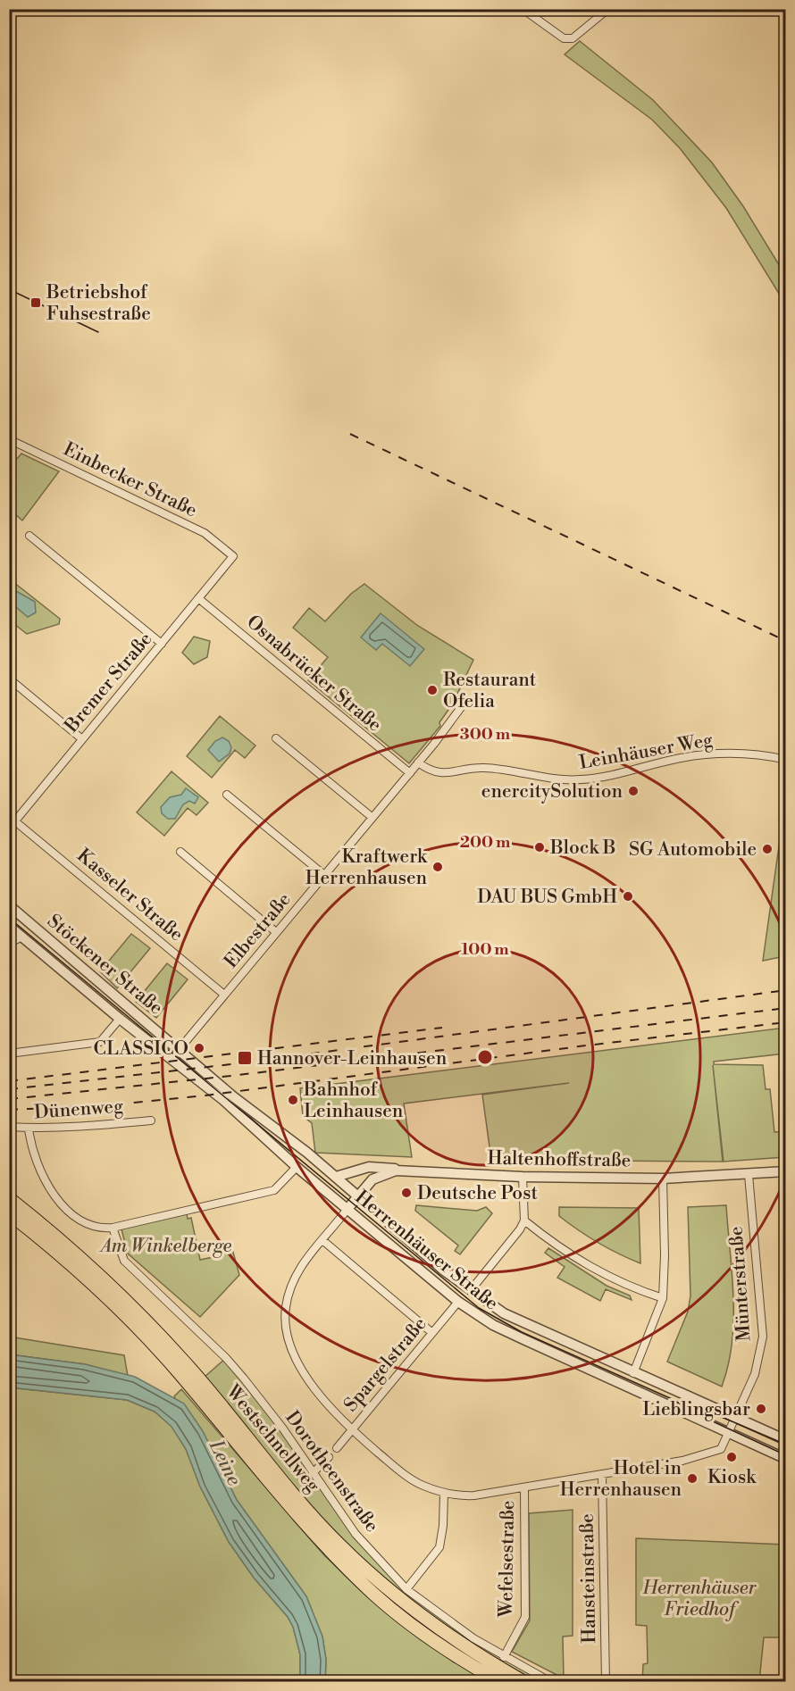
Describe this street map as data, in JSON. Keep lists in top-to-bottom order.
{
  "streets": {
    "highway": ["Westschnellweg"],
    "street": [
      "Einbecker Straße",
      "Osnabrücker Straße",
      "Bremer Straße",
      "Leinhäuser Weg",
      "Kasseler Straße",
      "Elbestraße",
      "Stöckener Straße",
      "Dünenweg",
      "Haltenhoffstraße",
      "Herrenhäuser Straße",
      "Münterstraße",
      "Spargelstraße",
      "Dorotheenstraße",
      "Wefelsestraße",
      "Hansteinstraße"
    ]
  },
  "crossings": [
    ["Einbecker Straße", "Bremer Straße"],
    ["Osnabrücker Straße", "Bremer Straße"],
    ["Osnabrücker Straße", "Elbestraße"],
    ["Bremer Straße", "Kasseler Straße"],
    ["Leinhäuser Weg", "Elbestraße"],
    ["Kasseler Straße", "Elbestraße"],
    ["Elbestraße", "Stöckener Straße"],
    ["Elbestraße", "Herrenhäuser Straße"],
    ["Stöckener Straße", "Herrenhäuser Straße"],
    ["Haltenhoffstraße", "Herrenhäuser Straße"],
    ["Haltenhoffstraße", "Münterstraße"],
    ["Herrenhäuser Straße", "Münterstraße"],
    ["Herrenhäuser Straße", "Spargelstraße"],
    ["Dorotheenstraße", "Wefelsestraße"]
  ],
  "water": ["Leine"],
  "parks": ["Am Winkelberge", "Herrenhäuser Friedhof"],
  "places": {
    "transit": ["Betriebshof Fuhsestraße", "Hannover-Leinhausen"],
    "other": [
      "Restaurant Ofelia",
      "enercitySolution",
      "Block B",
      "SG Automobile",
      "Kraftwerk Herrenhausen",
      "DAU BUS GmbH",
      "CLASSICO",
      "Bahnhof Leinhausen",
      "Deutsche Post",
      "Lieblingsbar",
      "Kiosk",
      "Hotel in Herrenhausen"
    ]
  },
  "rings": ["300 m", "200 m", "100 m"]
}
